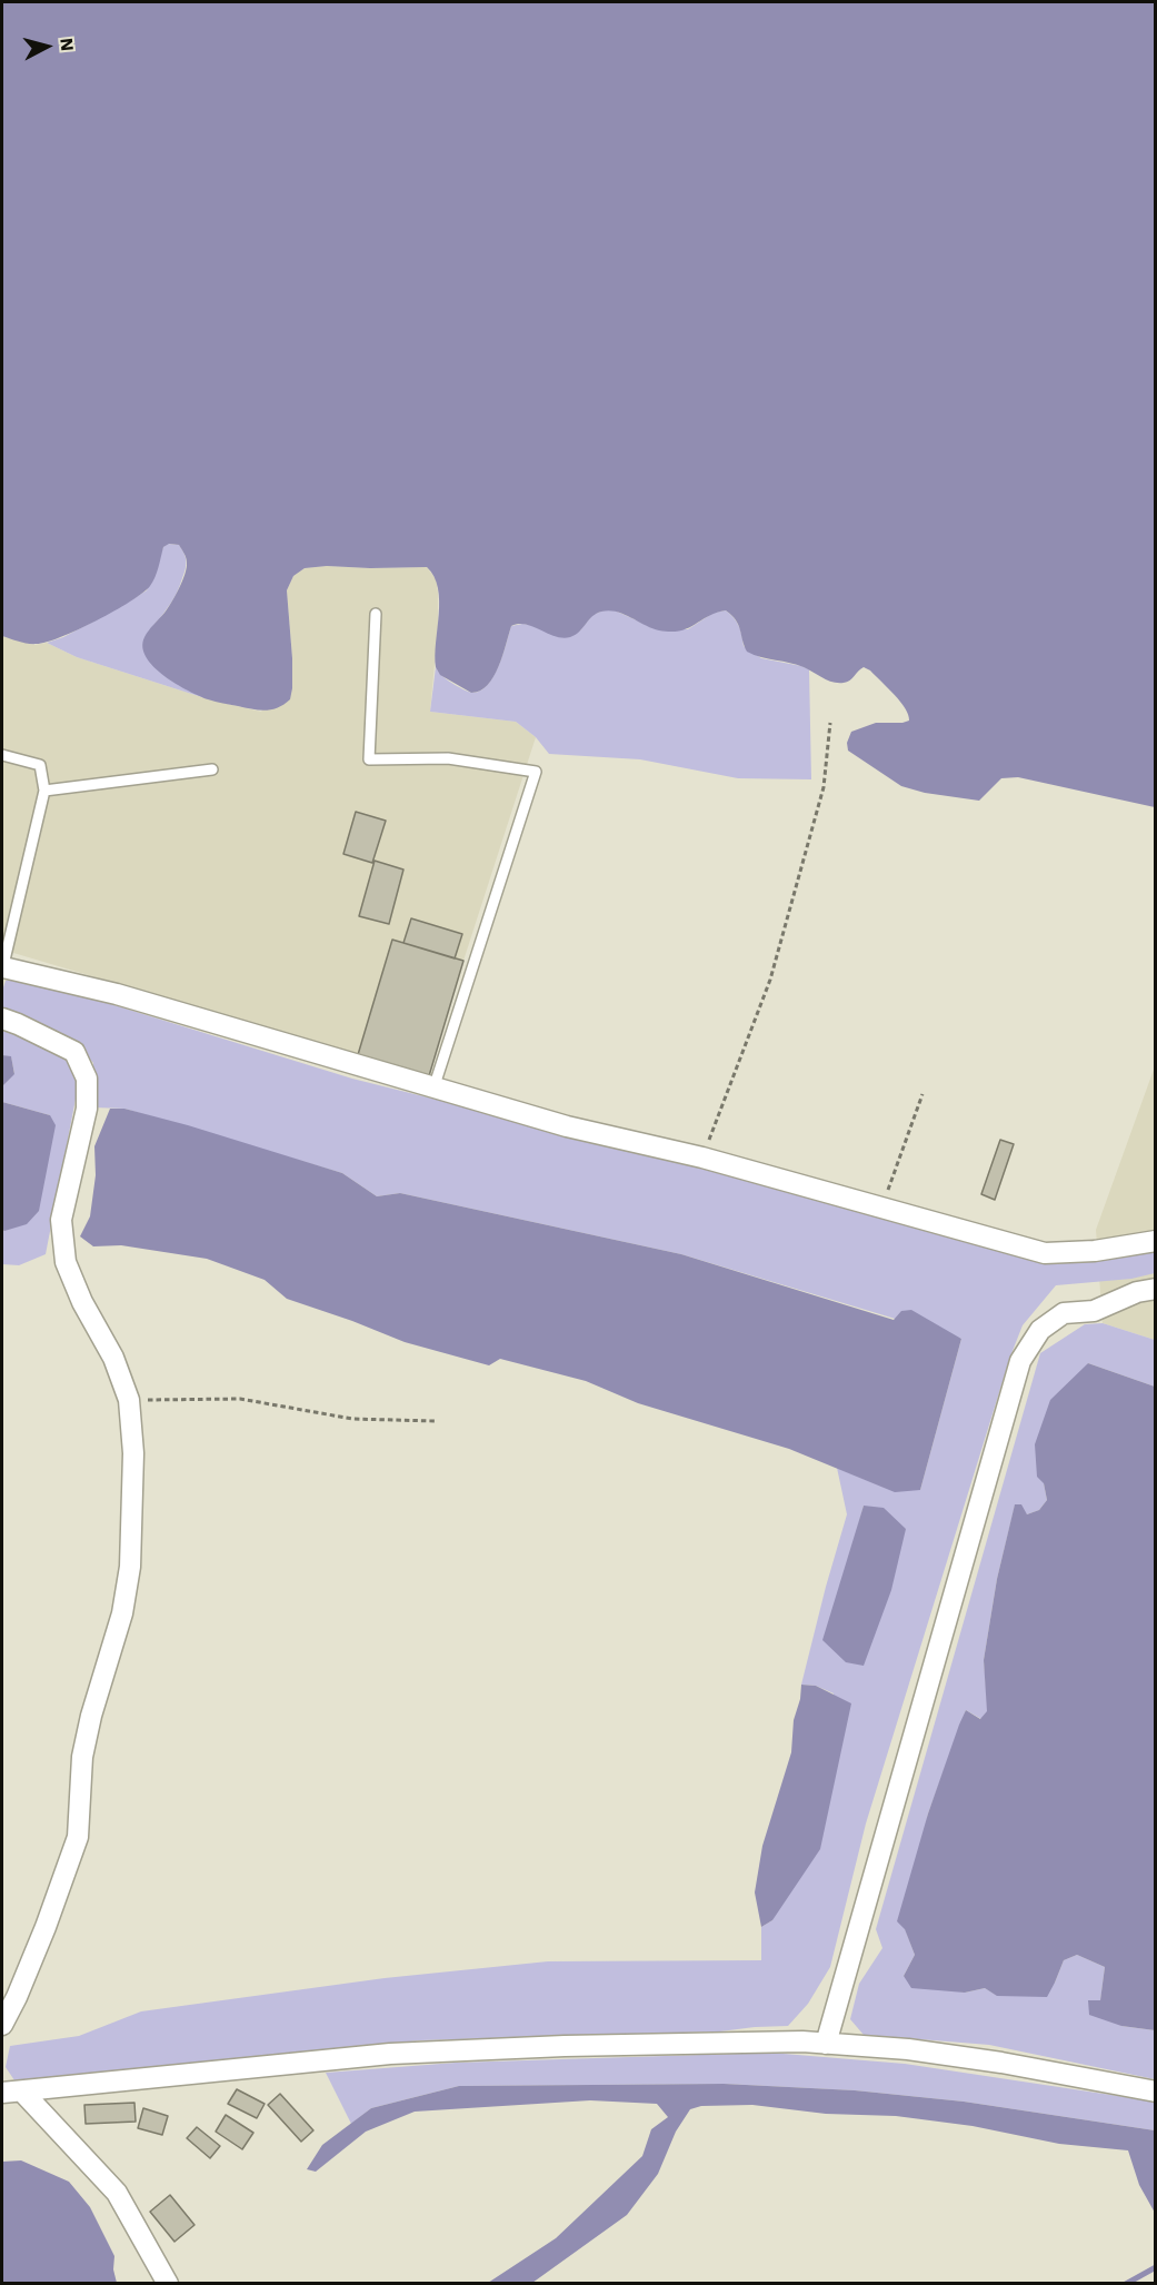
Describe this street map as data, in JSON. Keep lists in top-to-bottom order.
{
  "north": "right"
}
